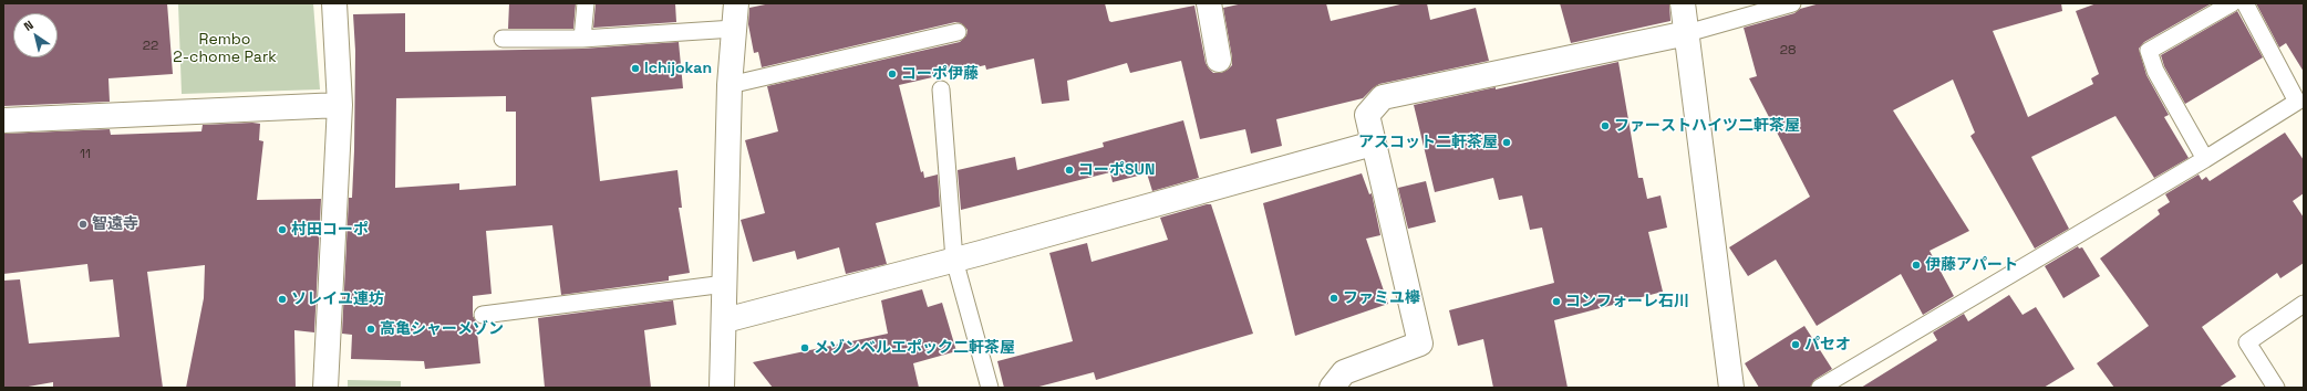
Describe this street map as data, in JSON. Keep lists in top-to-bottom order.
{
  "parks": ["Rembo 2-chome Park"],
  "places": [
    "Ichijokan",
    "コーポ伊藤",
    "ファーストハイツ二軒茶屋",
    "アスコット二軒茶屋",
    "コーポSUN",
    "智遠寺",
    "村田コーポ",
    "伊藤アパート",
    "ファミユ欅",
    "ソレイユ連坊",
    "コンフォーレ石川",
    "高亀シャーメゾン",
    "パセオ",
    "メゾンベルエポック二軒茶屋"
  ],
  "house_numbers": ["22", "28", "11"],
  "north": "top left"
}
